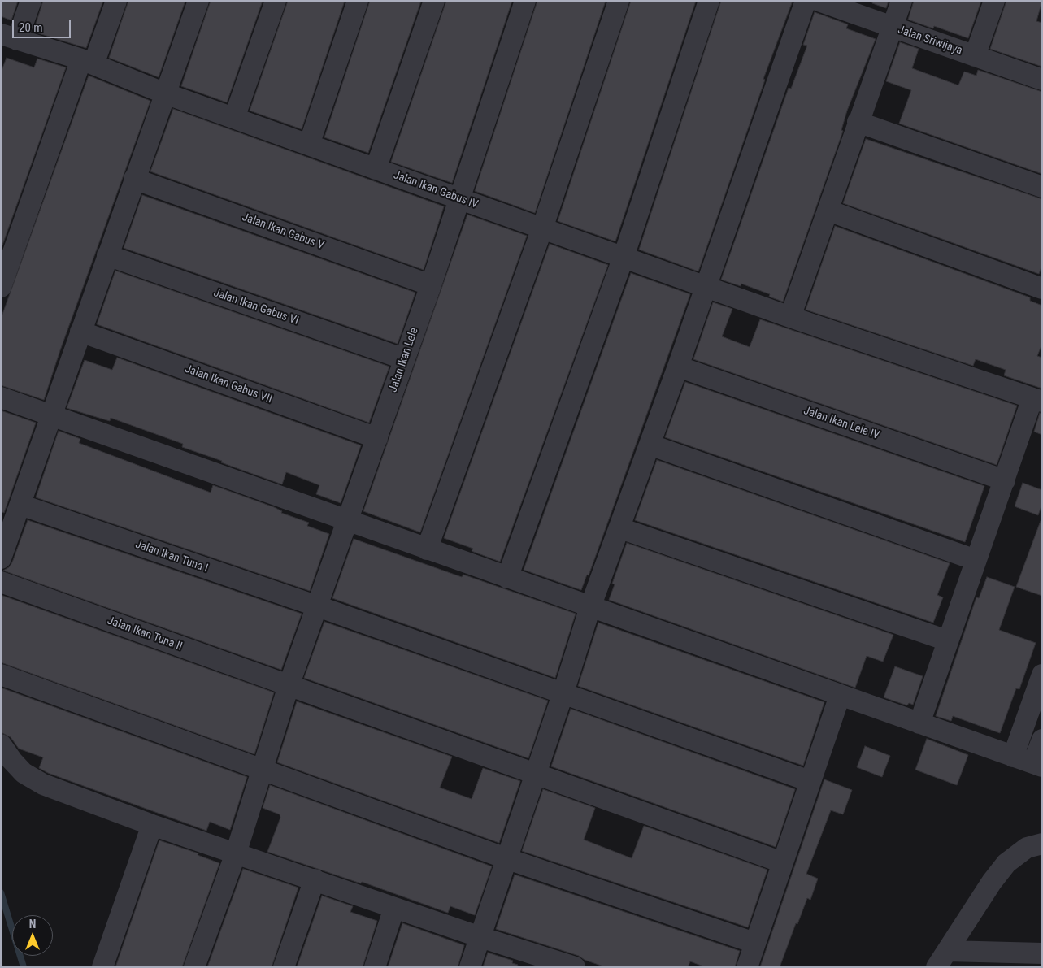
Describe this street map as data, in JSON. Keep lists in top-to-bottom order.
{
  "streets": {
    "street": [
      "Jalan Sriwijaya",
      "Jalan Ikan Gabus IV",
      "Jalan Ikan Gabus V",
      "Jalan Ikan Gabus VI",
      "Jalan Ikan Lele",
      "Jalan Ikan Gabus VII",
      "Jalan Ikan Lele IV",
      "Jalan Ikan Tuna I",
      "Jalan Ikan Tuna II"
    ]
  },
  "crossings": [
    ["Jalan Ikan Gabus IV", "Jalan Ikan Lele"],
    ["Jalan Ikan Gabus V", "Jalan Ikan Lele"],
    ["Jalan Ikan Gabus VI", "Jalan Ikan Lele"],
    ["Jalan Ikan Lele", "Jalan Ikan Gabus VII"],
    ["Jalan Ikan Lele", "Jalan Ikan Tuna I"],
    ["Jalan Ikan Lele", "Jalan Ikan Tuna II"]
  ],
  "scale_bar": "20 m",
  "north": "top"
}
